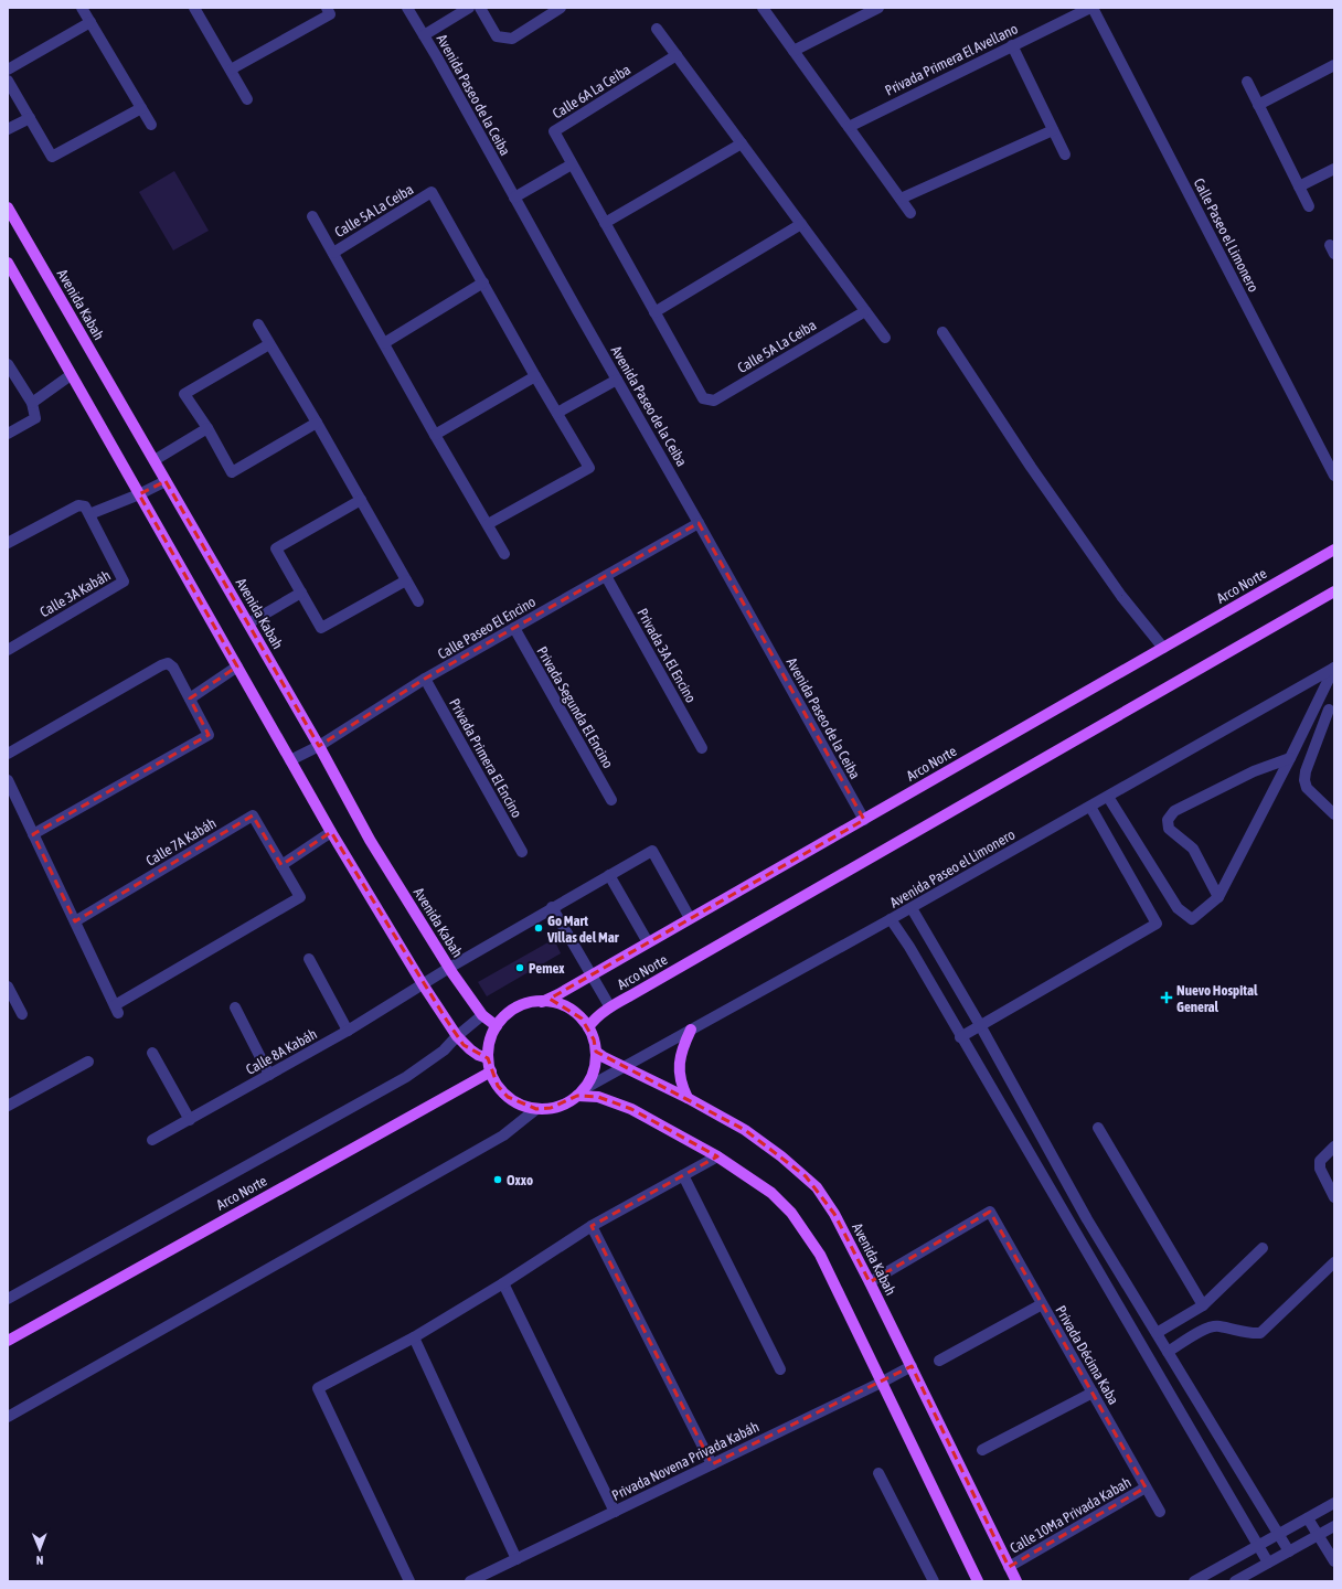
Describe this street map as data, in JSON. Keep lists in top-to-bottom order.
{
  "streets": {
    "main road": ["Avenida Kabah", "Arco Norte"],
    "street": [
      "Privada Primera El Avellano",
      "Calle 6A La Ceiba",
      "Avenida Paseo de la Ceiba",
      "Calle 5A La Ceiba",
      "Calle Paseo el Limonero",
      "Calle 3A Kabáh",
      "Calle Paseo El Encino",
      "Privada 3A El Encino",
      "Privada Segunda El Encino",
      "Privada Primera El Encino",
      "Calle 7A Kabáh",
      "Avenida Paseo el Limonero",
      "Calle 8A Kabáh",
      "Privada Décima Kaba",
      "Privada Novena Privada Kabáh",
      "Calle 10Ma Privada Kabah"
    ]
  },
  "crossings": [
    ["Privada Primera El Avellano", "Calle Paseo el Limonero"],
    ["Calle 6A La Ceiba", "Calle 5A La Ceiba"],
    ["Avenida Paseo de la Ceiba", "Arco Norte"],
    ["Avenida Paseo de la Ceiba", "Calle Paseo El Encino"],
    ["Avenida Kabah", "Arco Norte"],
    ["Avenida Kabah", "Calle Paseo El Encino"],
    ["Avenida Kabah", "Avenida Paseo el Limonero"],
    ["Avenida Kabah", "Calle 8A Kabáh"],
    ["Avenida Kabah", "Privada Décima Kaba"],
    ["Avenida Kabah", "Privada Novena Privada Kabáh"],
    ["Avenida Kabah", "Calle 10Ma Privada Kabah"],
    ["Arco Norte", "Avenida Paseo el Limonero"],
    ["Arco Norte", "Calle 8A Kabáh"],
    ["Calle Paseo El Encino", "Privada 3A El Encino"],
    ["Calle Paseo El Encino", "Privada Segunda El Encino"],
    ["Calle Paseo El Encino", "Privada Primera El Encino"],
    ["Privada Décima Kaba", "Calle 10Ma Privada Kabah"]
  ],
  "places": {
    "other": ["Go Mart Villas del Mar", "Pemex", "Oxxo"],
    "health": ["Nuevo Hospital General"]
  },
  "north": "bottom"
}
